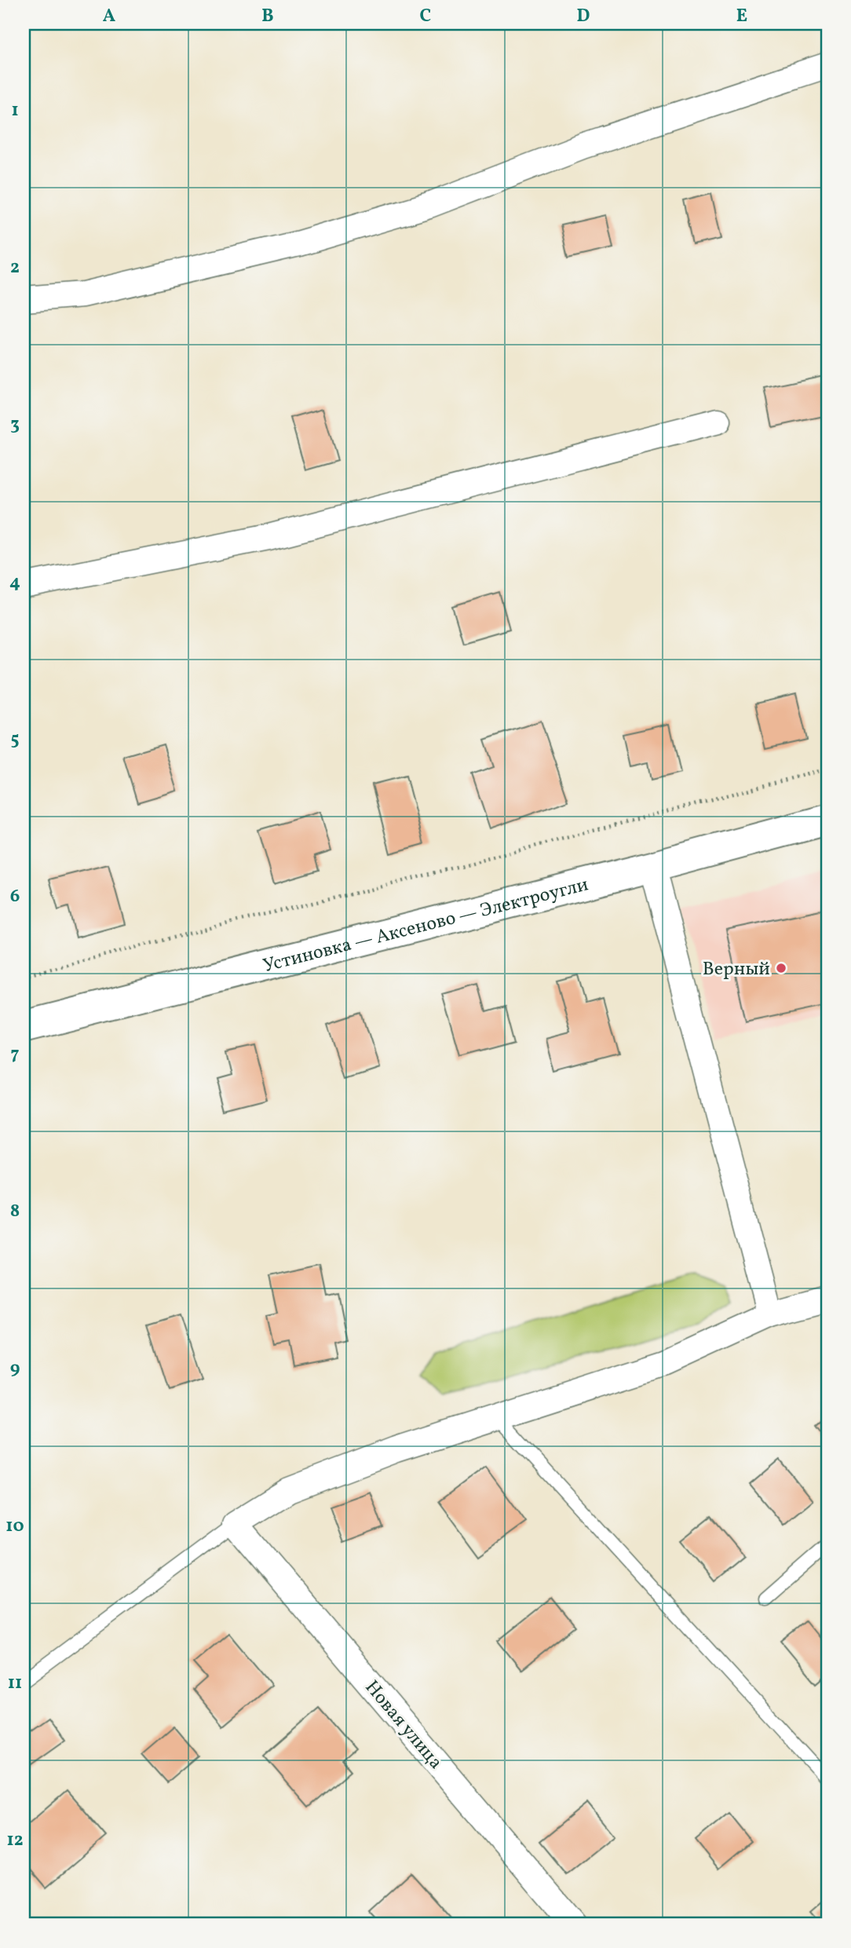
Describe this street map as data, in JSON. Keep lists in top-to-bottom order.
{
  "streets": {
    "main road": ["Устиновка — Аксеново — Электроугли"],
    "street": ["Новая улица"]
  },
  "places": ["Верный"],
  "grid": {
    "columns": [
      "A",
      "B",
      "C",
      "D",
      "E"
    ],
    "rows": [
      "1",
      "2",
      "3",
      "4",
      "5",
      "6",
      "7",
      "8",
      "9",
      "10",
      "11",
      "12"
    ]
  }
}
